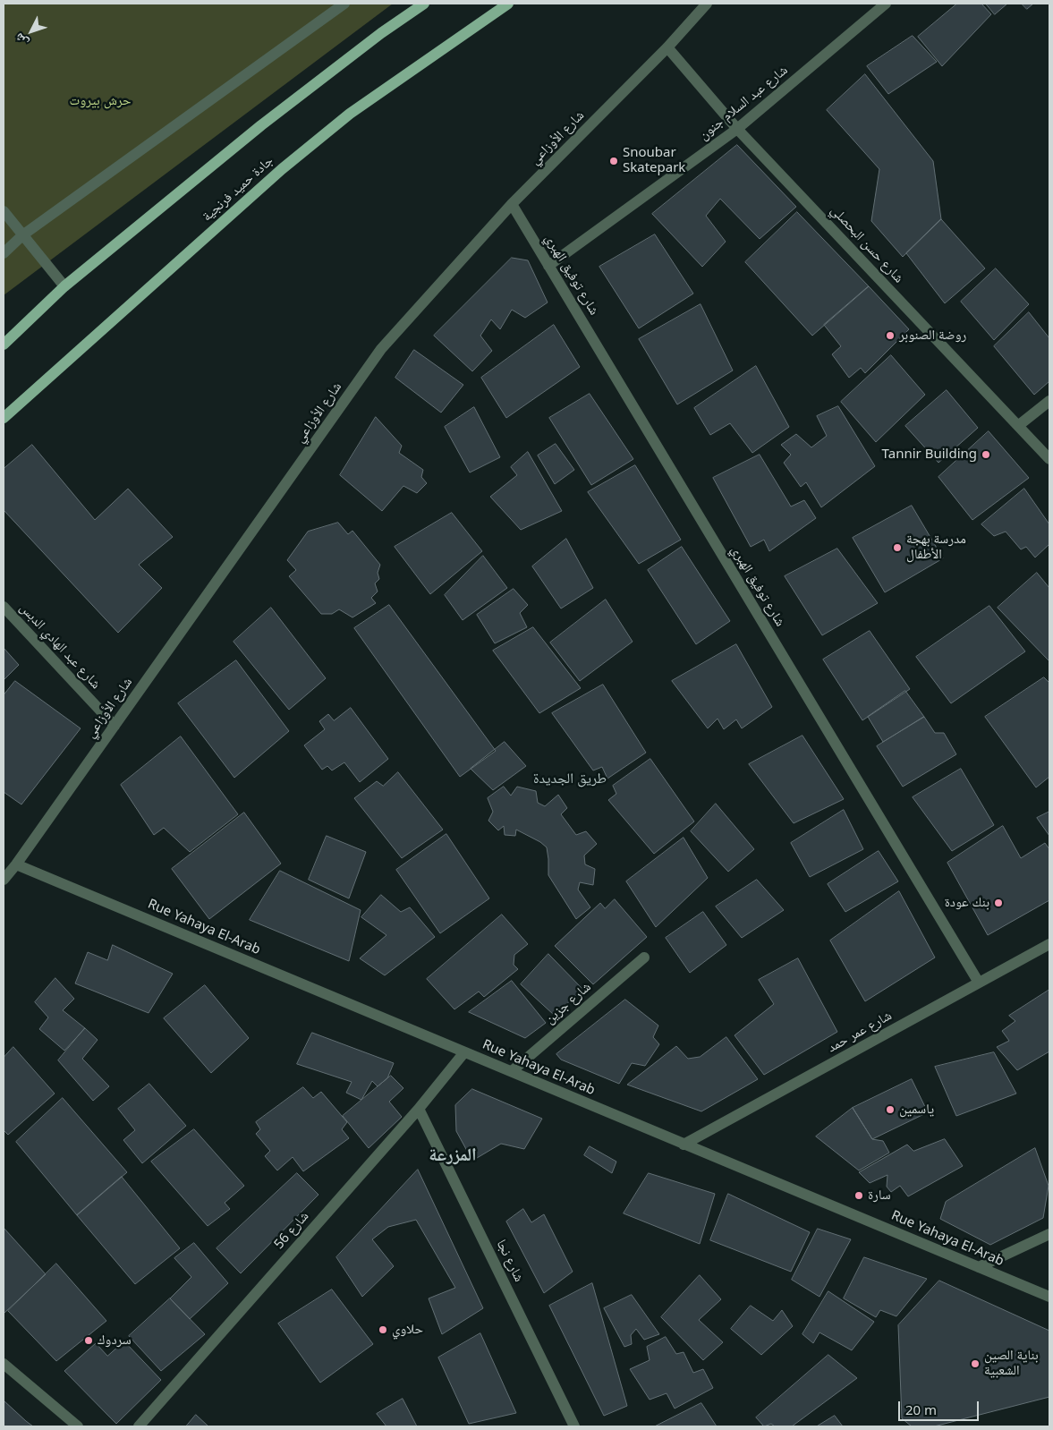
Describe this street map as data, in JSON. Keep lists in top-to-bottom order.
{
  "streets": {
    "main road": ["جادة حميد فرنجية"],
    "street": [
      "شارع عبد السلام جنون",
      "شارع الأوزاعي",
      "شارع حسن البحصلي",
      "شارع توفيق الهبري",
      "شارع عبد الهادي الدبس",
      "Rue Yahaya El-Arab",
      "شارع جزين",
      "شارع عمر حمد",
      "شارع 56",
      "شارع نجا"
    ]
  },
  "crossings": [
    ["شارع عبد السلام جنون", "شارع حسن البحصلي"],
    ["شارع عبد السلام جنون", "شارع توفيق الهبري"],
    ["شارع الأوزاعي", "شارع حسن البحصلي"],
    ["شارع الأوزاعي", "شارع توفيق الهبري"],
    ["شارع الأوزاعي", "شارع عبد الهادي الدبس"],
    ["شارع الأوزاعي", "Rue Yahaya El-Arab"],
    ["شارع توفيق الهبري", "شارع عمر حمد"],
    ["Rue Yahaya El-Arab", "شارع جزين"],
    ["Rue Yahaya El-Arab", "شارع عمر حمد"],
    ["Rue Yahaya El-Arab", "شارع 56"],
    ["شارع 56", "شارع نجا"]
  ],
  "districts": ["طريق الجديدة", "المزرعة"],
  "parks": ["حرش بيروت"],
  "places": [
    "Snoubar Skatepark",
    "روضة الصنوبر",
    "Tannir Building",
    "مدرسة بهجة الأطفال",
    "بنك عودة",
    "ياسمين",
    "سارة",
    "حلاوي",
    "سردوك",
    "بناية الصين الشعبية"
  ],
  "scale_bar": "20 m",
  "north": "bottom left"
}
